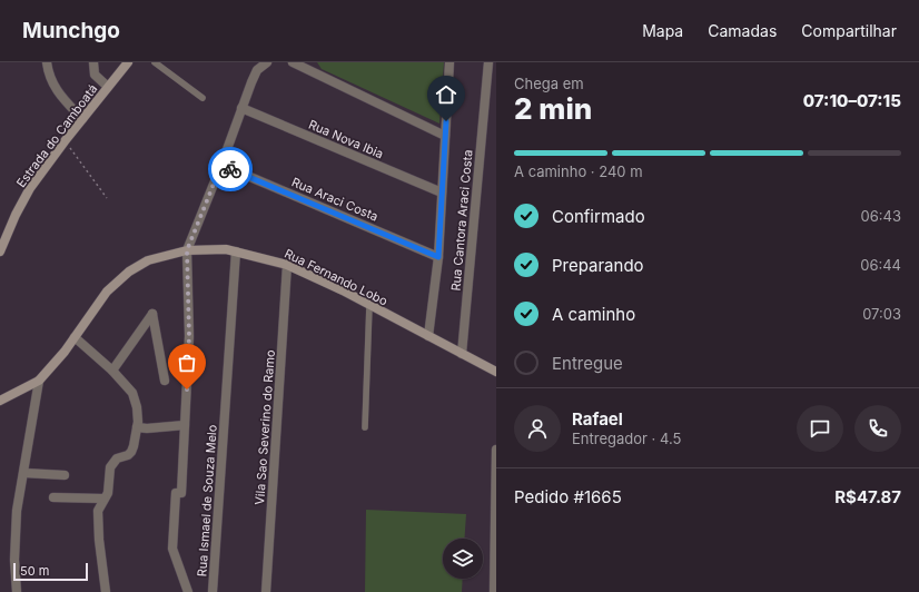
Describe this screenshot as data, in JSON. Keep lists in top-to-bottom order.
{
  "streets": {
    "main road": ["Estrada do Camboatá", "Rua Fernando Lobo"],
    "street": [
      "Rua Nova Ibia",
      "Rua Araci Costa",
      "Rua Cantora Araci Costa",
      "Vila Sao Severino do Ramo",
      "Rua Ismael de Souza Melo"
    ]
  },
  "crossings": [
    ["Rua Cantora Araci Costa", "Rua Fernando Lobo"],
    ["Rua Fernando Lobo", "Vila Sao Severino do Ramo"],
    ["Rua Fernando Lobo", "Rua Ismael de Souza Melo"]
  ],
  "scale_bar": "50 m",
  "page": {
    "header": "Munchgo",
    "nav": ["Mapa", "Camadas", "Compartilhar"],
    "heading": ["2 min", "Chega em", "07:10–07:15"],
    "panel": [
      "Rafael",
      "Entregador · 4.5",
      "Pedido #1665",
      "R$47.87"
    ],
    "bar": "A caminho · 240 m",
    "list": [
      ["Confirmado", "06:43"],
      ["Preparando", "06:44"],
      ["A caminho", "07:03"],
      "Entregue"
    ],
    "scale": "50 m"
  }
}
